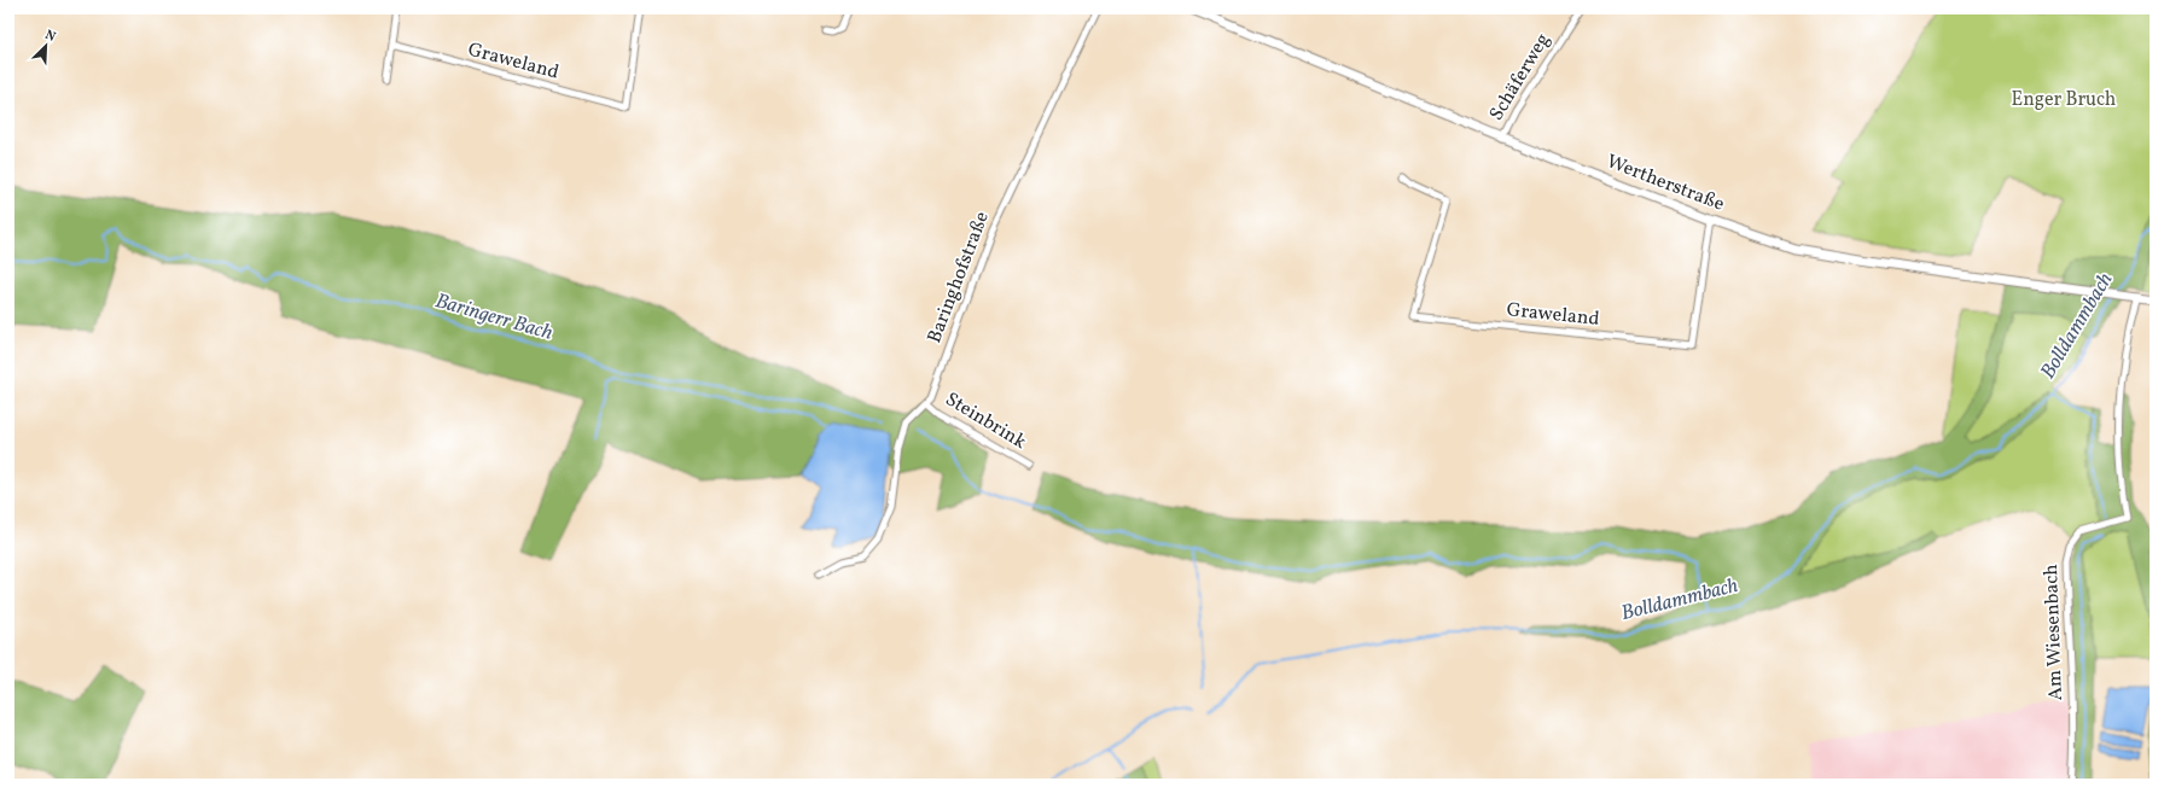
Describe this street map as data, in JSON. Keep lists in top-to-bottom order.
{
  "streets": {
    "main road": ["Wertherstraße"],
    "street": [
      "Graweland",
      "Schäferweg",
      "Baringhofstraße",
      "Steinbrink",
      "Am Wiesenbach"
    ]
  },
  "crossings": [
    ["Graweland", "Wertherstraße"],
    ["Schäferweg", "Wertherstraße"],
    ["Wertherstraße", "Am Wiesenbach"],
    ["Baringhofstraße", "Steinbrink"]
  ],
  "water": ["Baringerr Bach", "Bolldammbach"],
  "parks": ["Enger Bruch"],
  "north": "top right"
}
